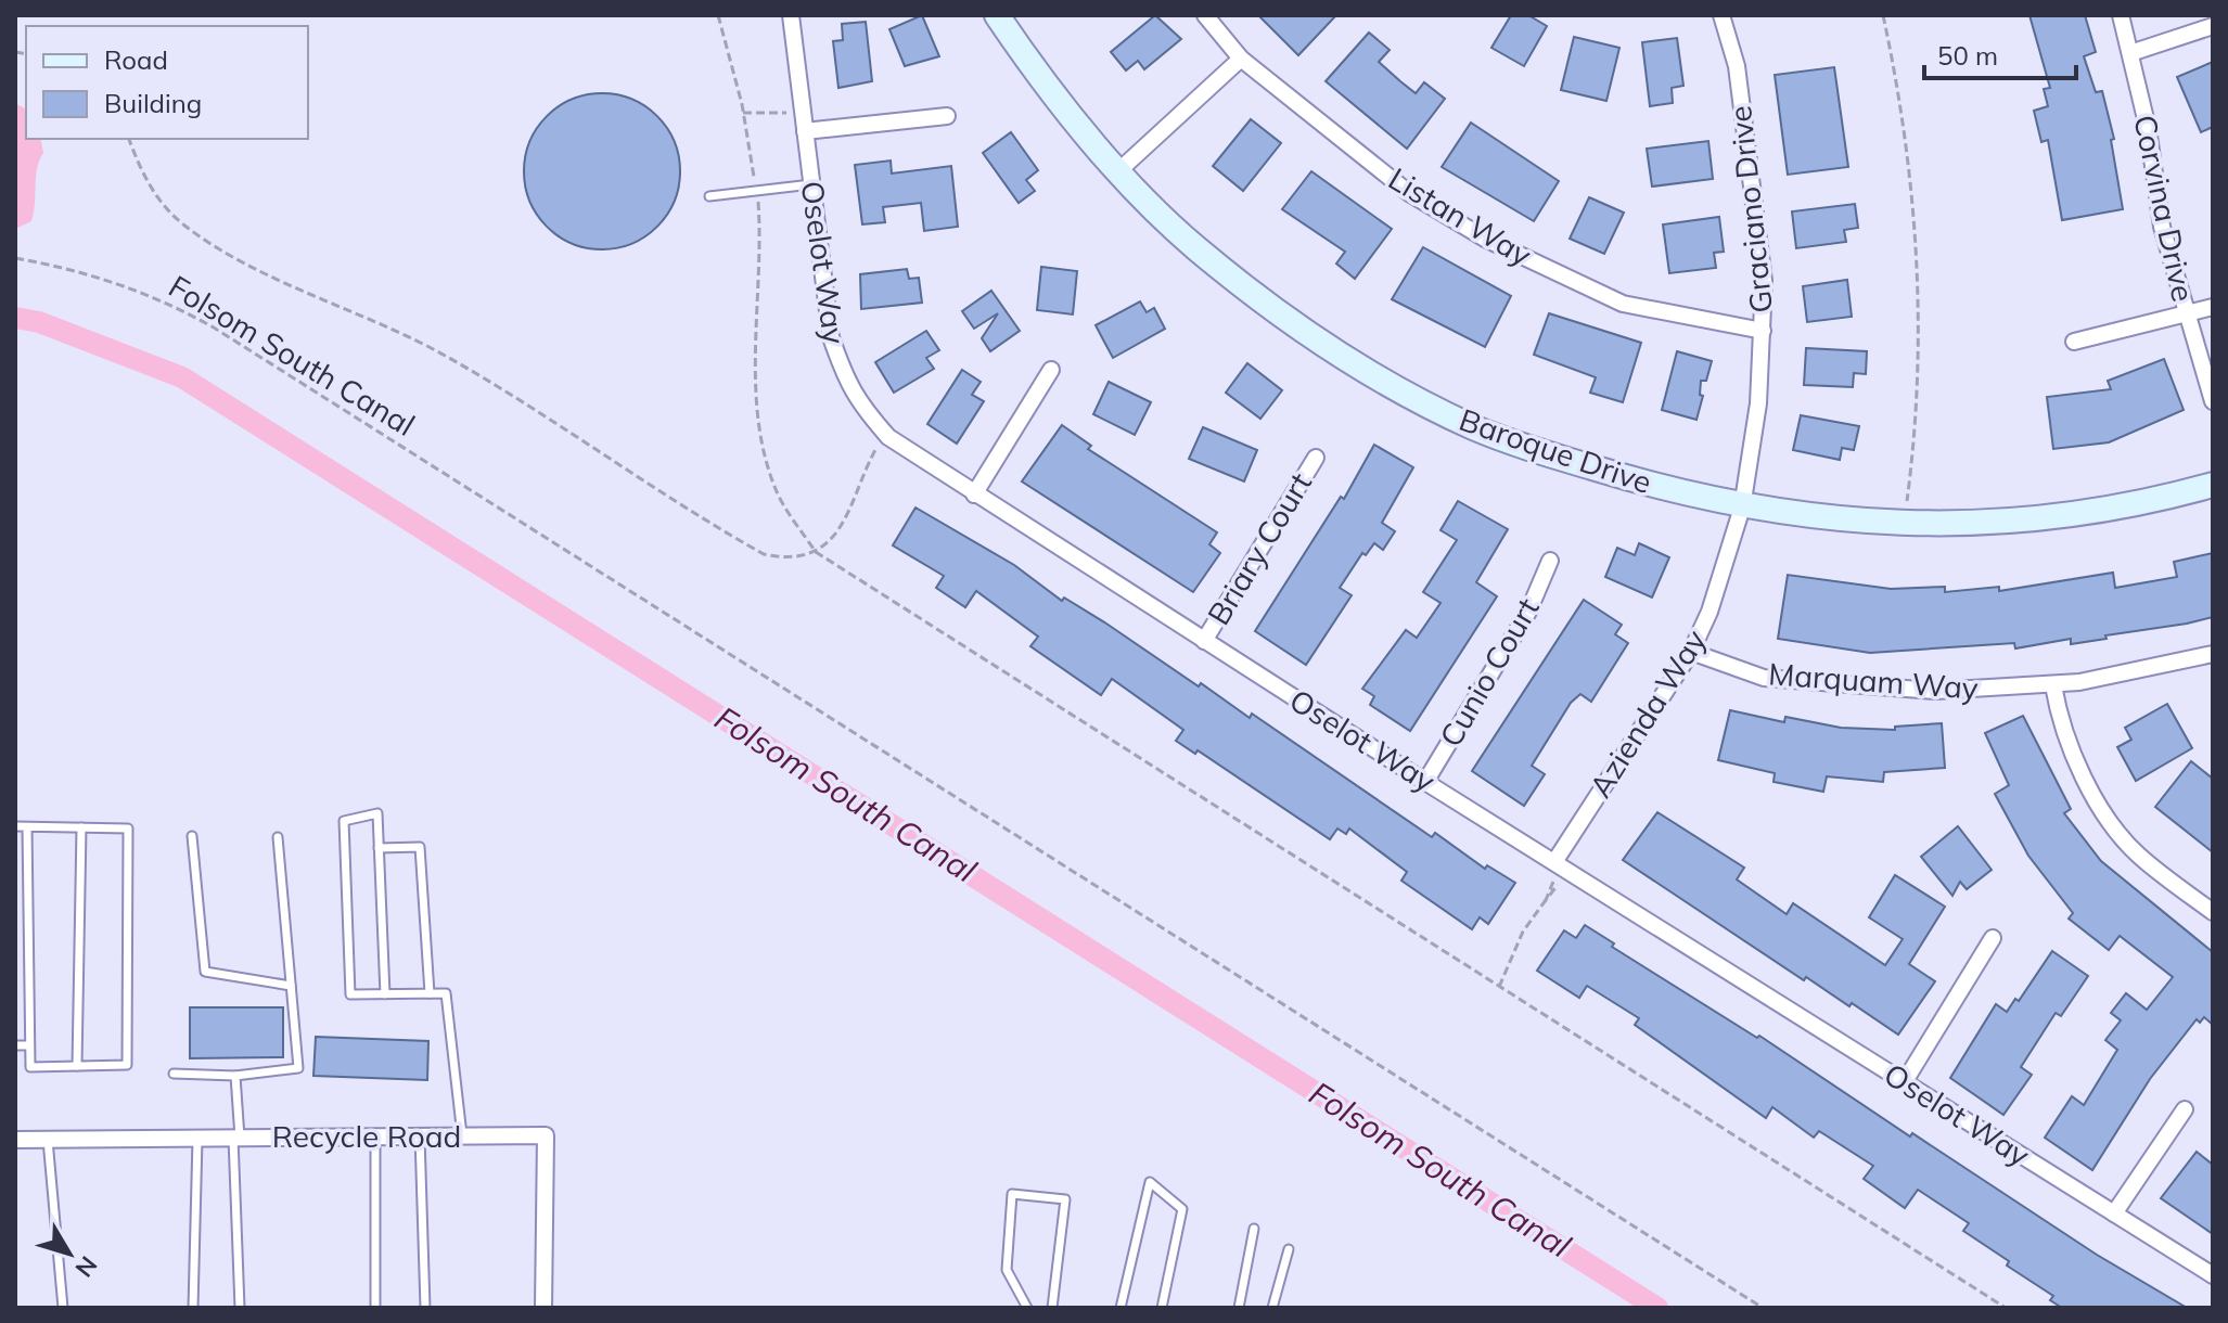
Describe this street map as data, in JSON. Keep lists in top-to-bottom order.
{
  "streets": {
    "street": [
      "Corvina Drive",
      "Graciano Drive",
      "Listan Way",
      "Oselot Way",
      "Baroque Drive",
      "Briary Court",
      "Cunio Court",
      "Marquam Way",
      "Azienda Way",
      "Recycle Road"
    ],
    "path": ["Folsom South Canal"]
  },
  "crossings": [
    ["Graciano Drive", "Listan Way"],
    ["Graciano Drive", "Baroque Drive"],
    ["Graciano Drive", "Azienda Way"],
    ["Oselot Way", "Briary Court"],
    ["Oselot Way", "Cunio Court"],
    ["Oselot Way", "Azienda Way"],
    ["Baroque Drive", "Azienda Way"],
    ["Marquam Way", "Azienda Way"]
  ],
  "water": ["Folsom South Canal"],
  "legend": ["Road", "Building"],
  "scale_bar": "50 m",
  "north": "bottom right"
}
